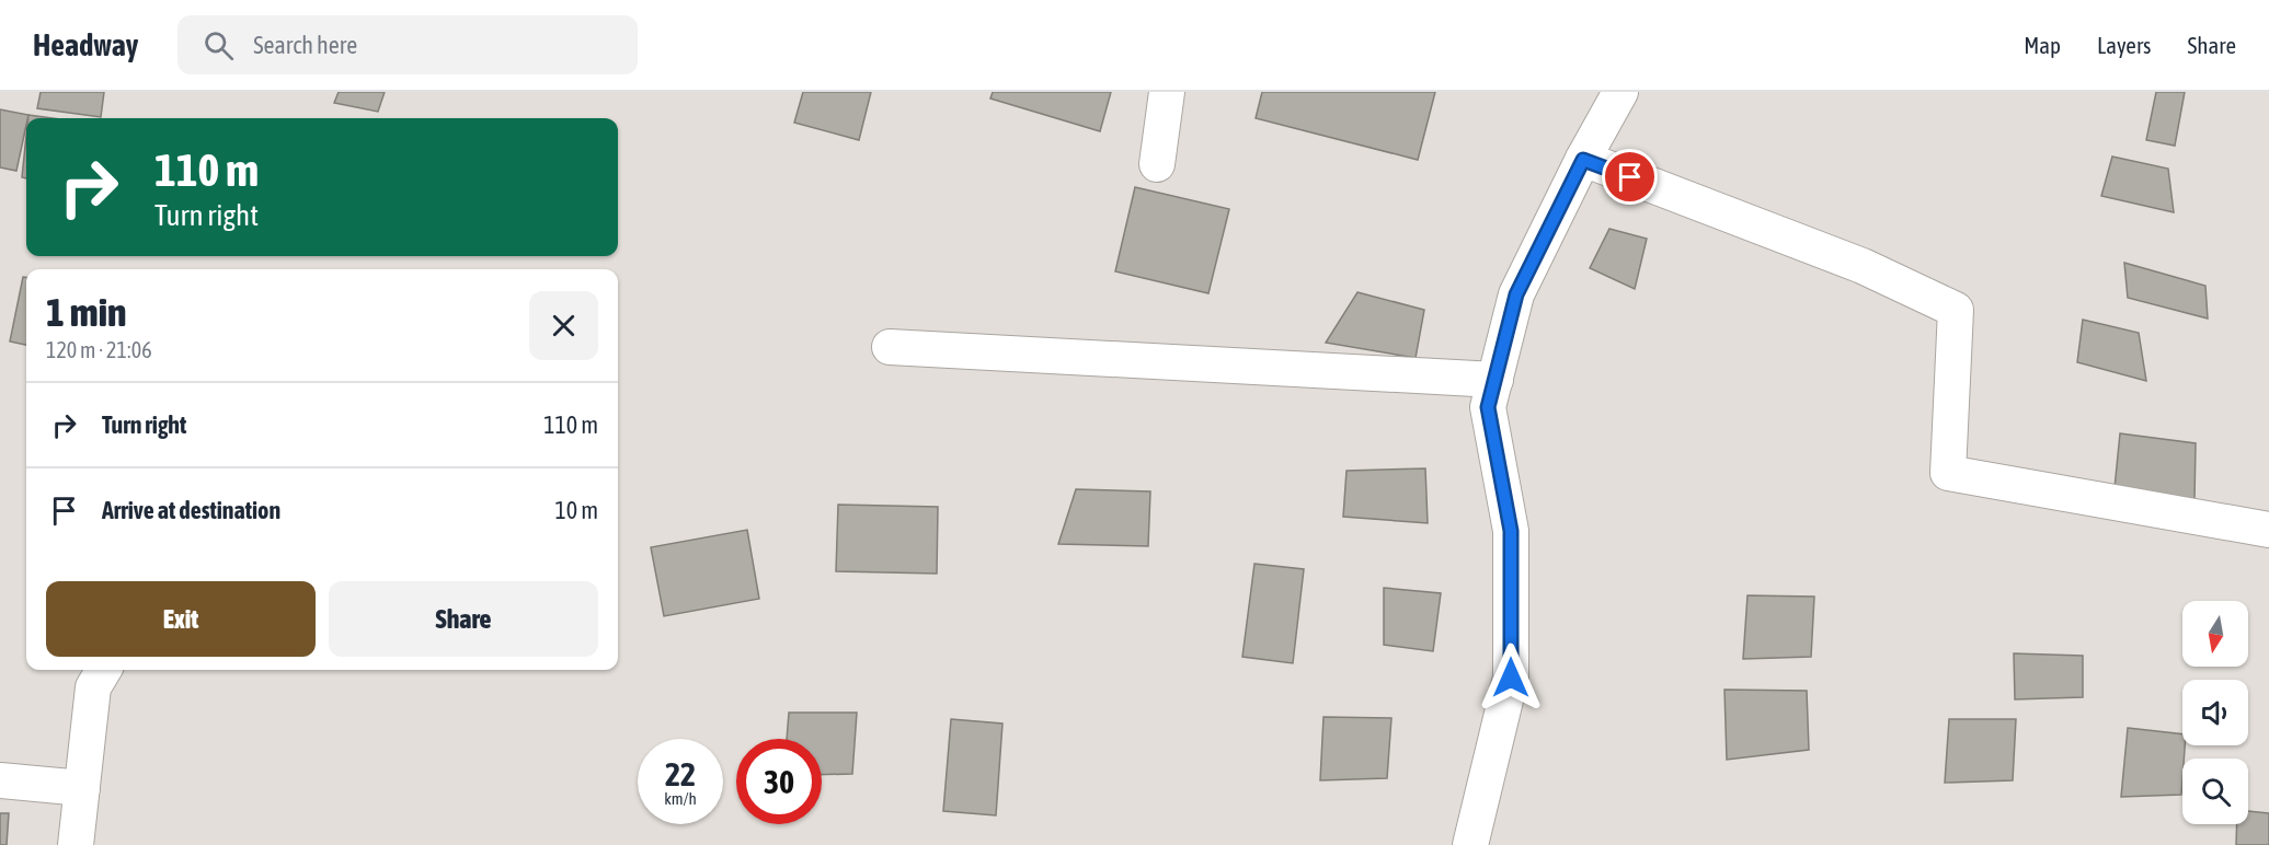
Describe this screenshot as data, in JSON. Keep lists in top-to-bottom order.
{
  "north": "bottom",
  "page": {
    "header": "Headway",
    "search": "Search here",
    "nav": ["Map", "Layers", "Share"],
    "turn": ["110 m", "Turn right"],
    "heading": ["1 min", "120 m · 21:06"],
    "list": [
      {
        "name": "Turn right",
        "value": "110 m"
      },
      {
        "name": "Arrive at destination",
        "value": "10 m"
      }
    ],
    "buttons": ["Exit", "Share"],
    "speed": "22 km/h",
    "limit": "30"
  }
}
